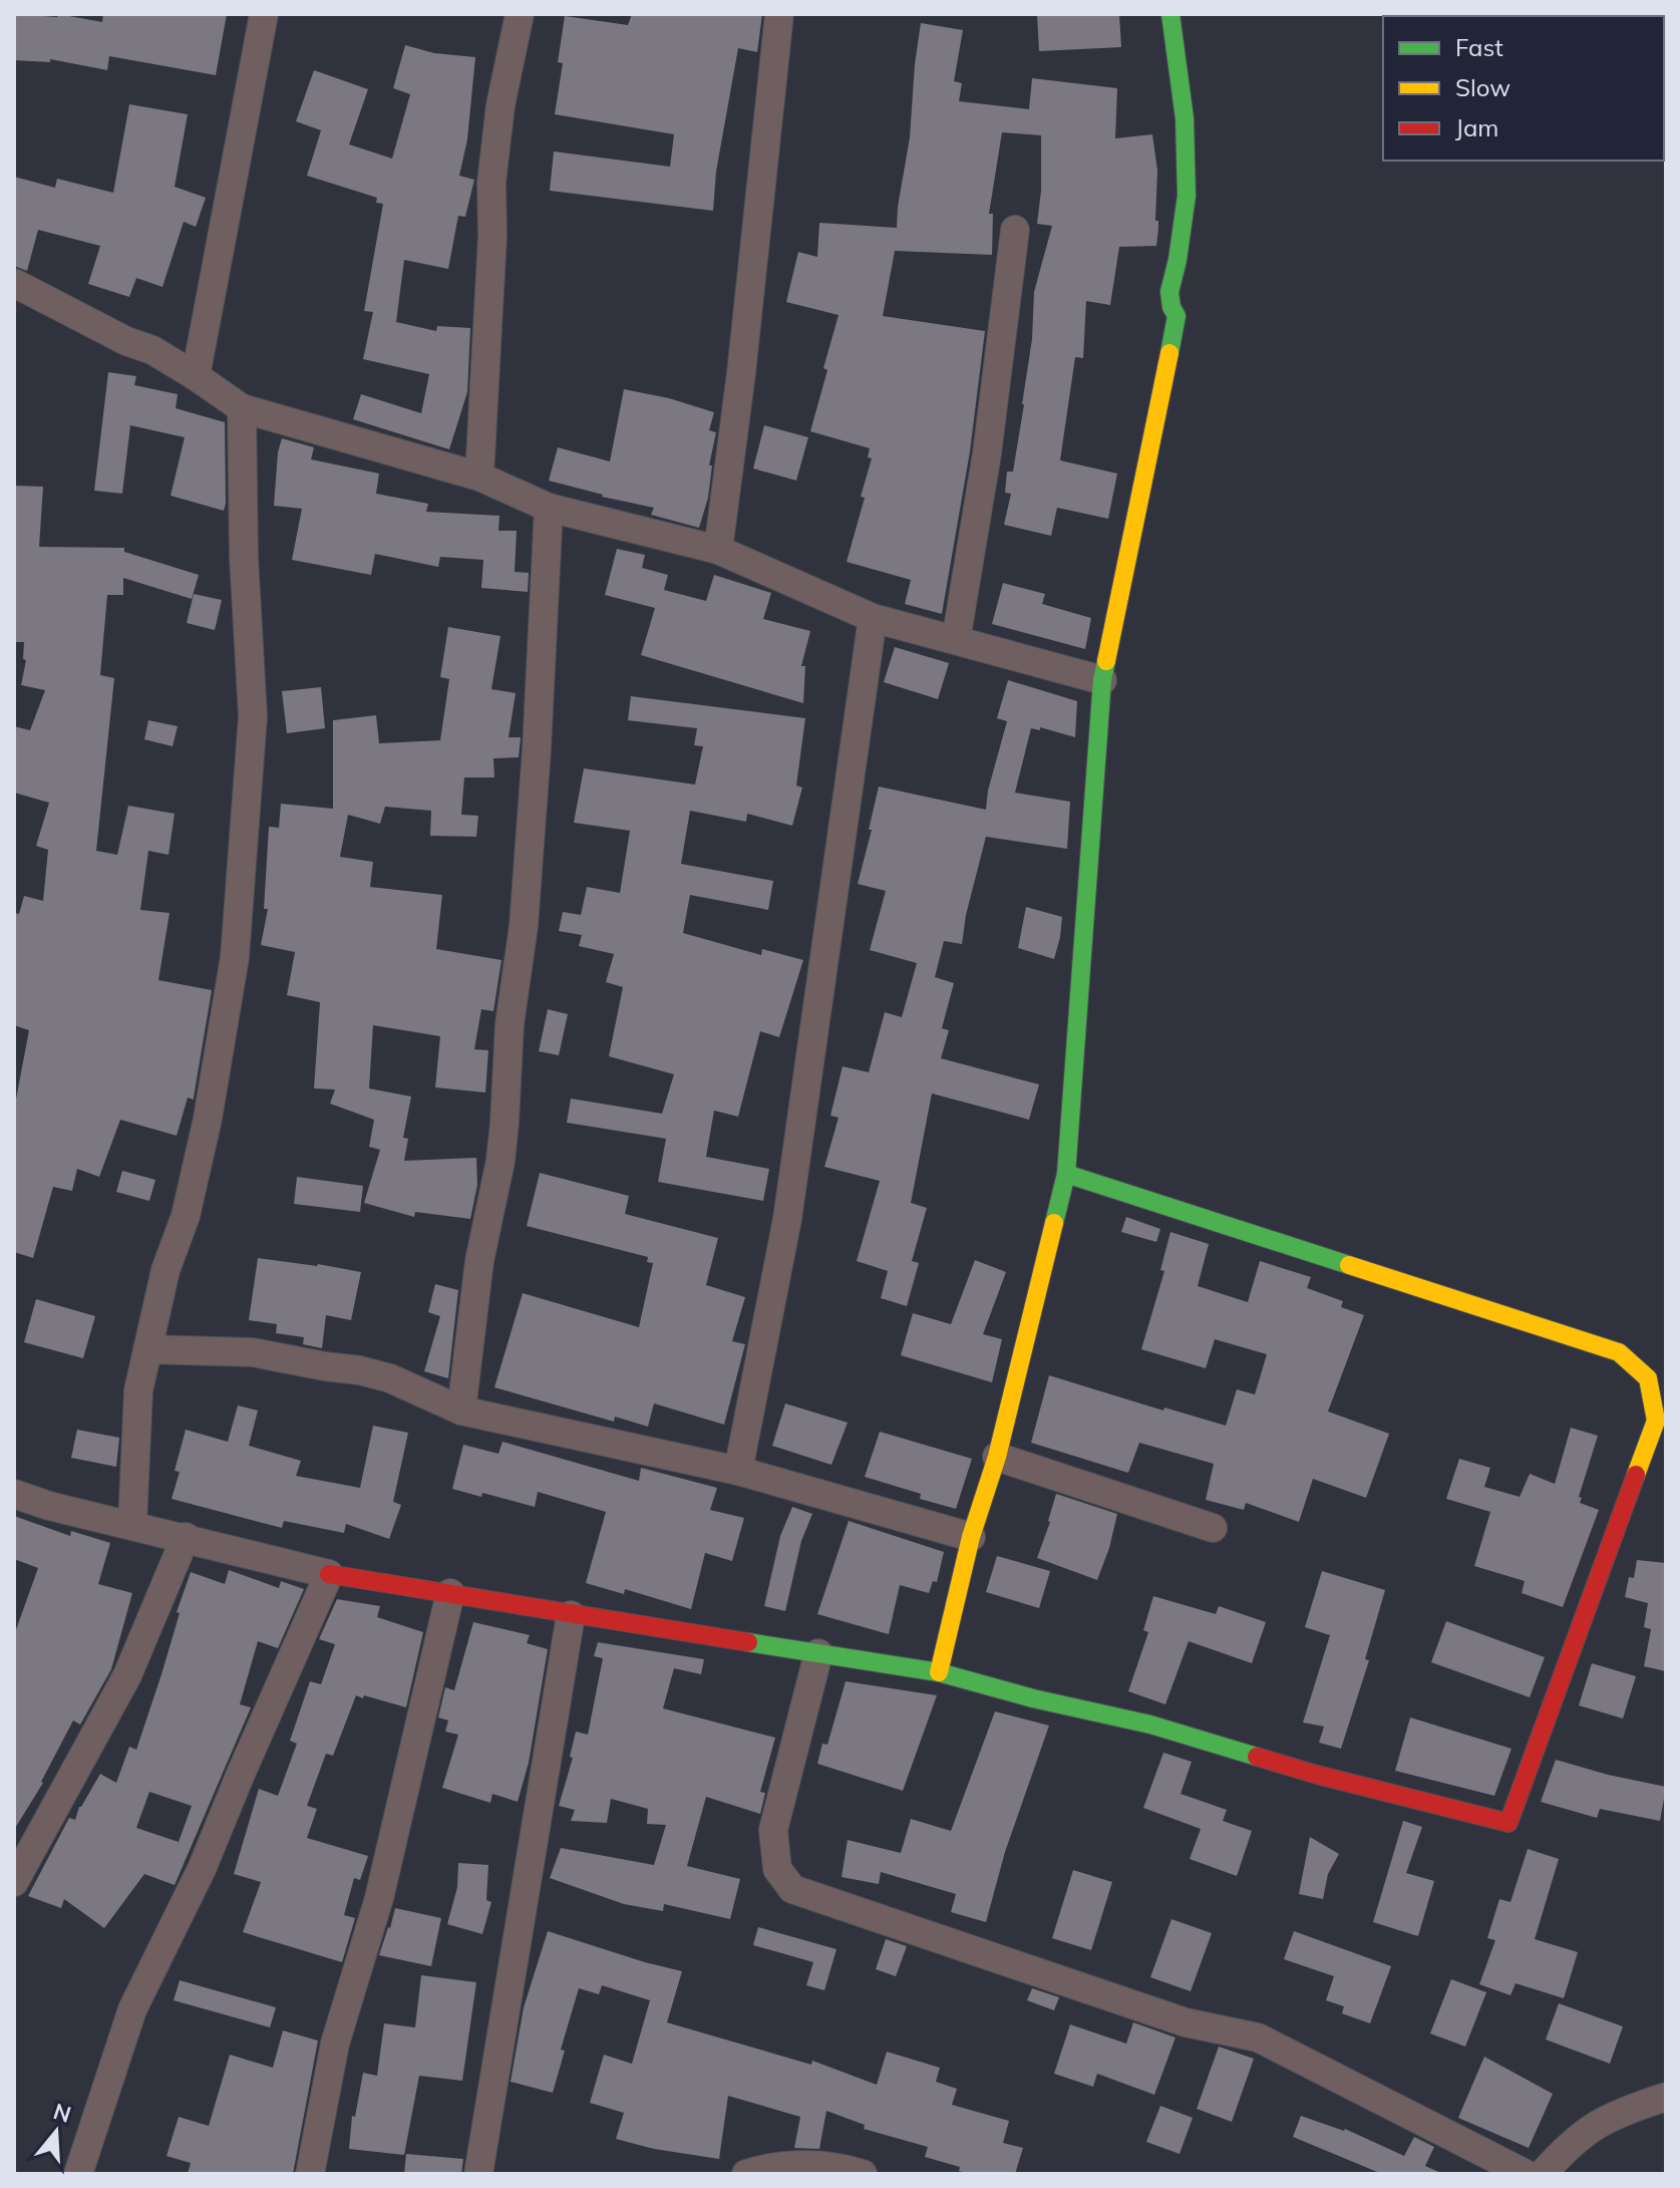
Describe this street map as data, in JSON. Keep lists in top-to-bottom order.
{
  "legend": ["Fast", "Slow", "Jam"],
  "north": "top"
}
